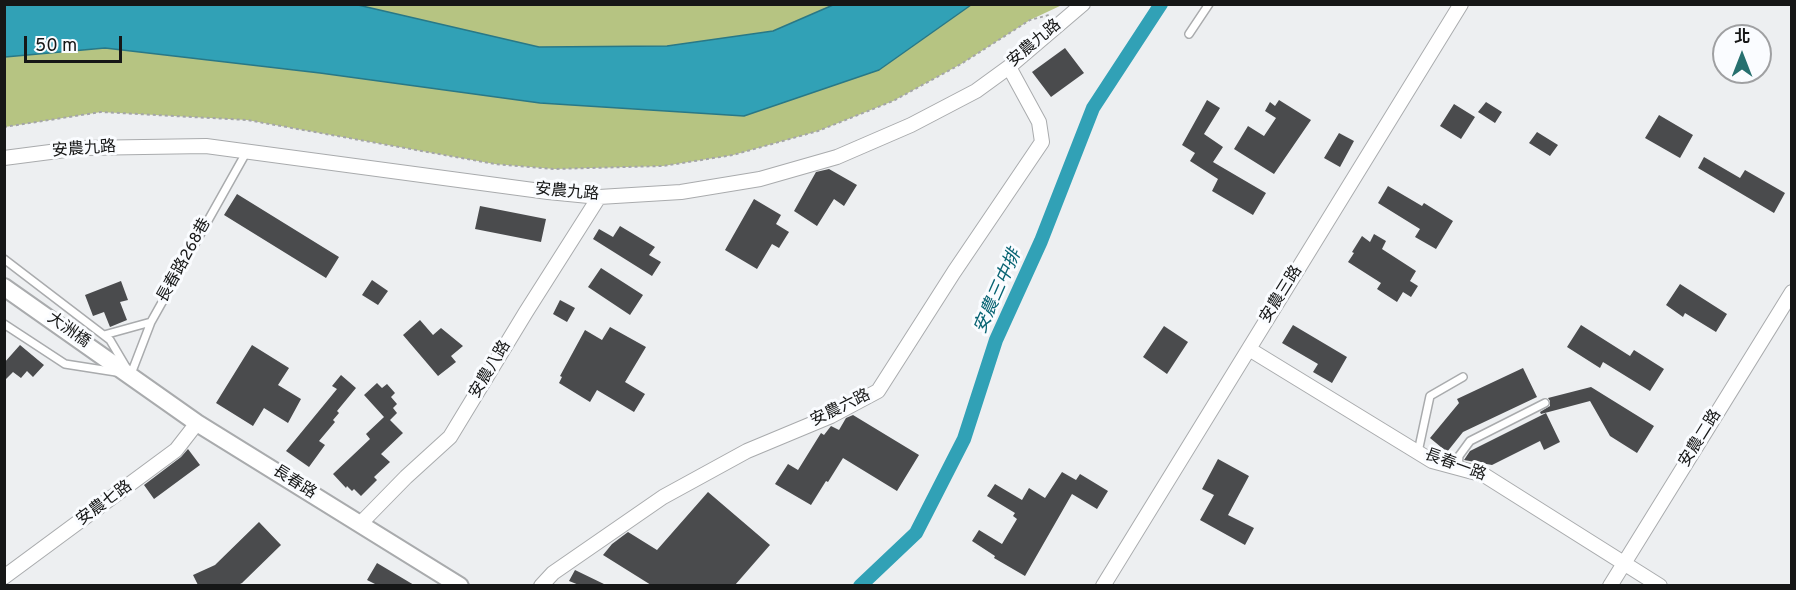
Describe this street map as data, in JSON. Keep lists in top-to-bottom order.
{
  "streets": {
    "street": [
      "安農九路",
      "安農三路",
      "大洲橋",
      "安農八路",
      "安農六路",
      "安農二路",
      "長春一路",
      "長春路",
      "安農七路"
    ],
    "lane": ["長春路268巷"]
  },
  "crossings": [
    ["安農九路", "長春路268巷"],
    ["安農九路", "安農八路"],
    ["安農九路", "安農六路"],
    ["長春路268巷", "大洲橋"],
    ["長春路268巷", "長春路"],
    ["安農三路", "長春一路"],
    ["大洲橋", "長春路"],
    ["安農八路", "長春路"],
    ["安農二路", "長春一路"],
    ["長春路", "安農七路"]
  ],
  "water": ["安農三中排"],
  "scale_bar": "50 m",
  "north": "top"
}
